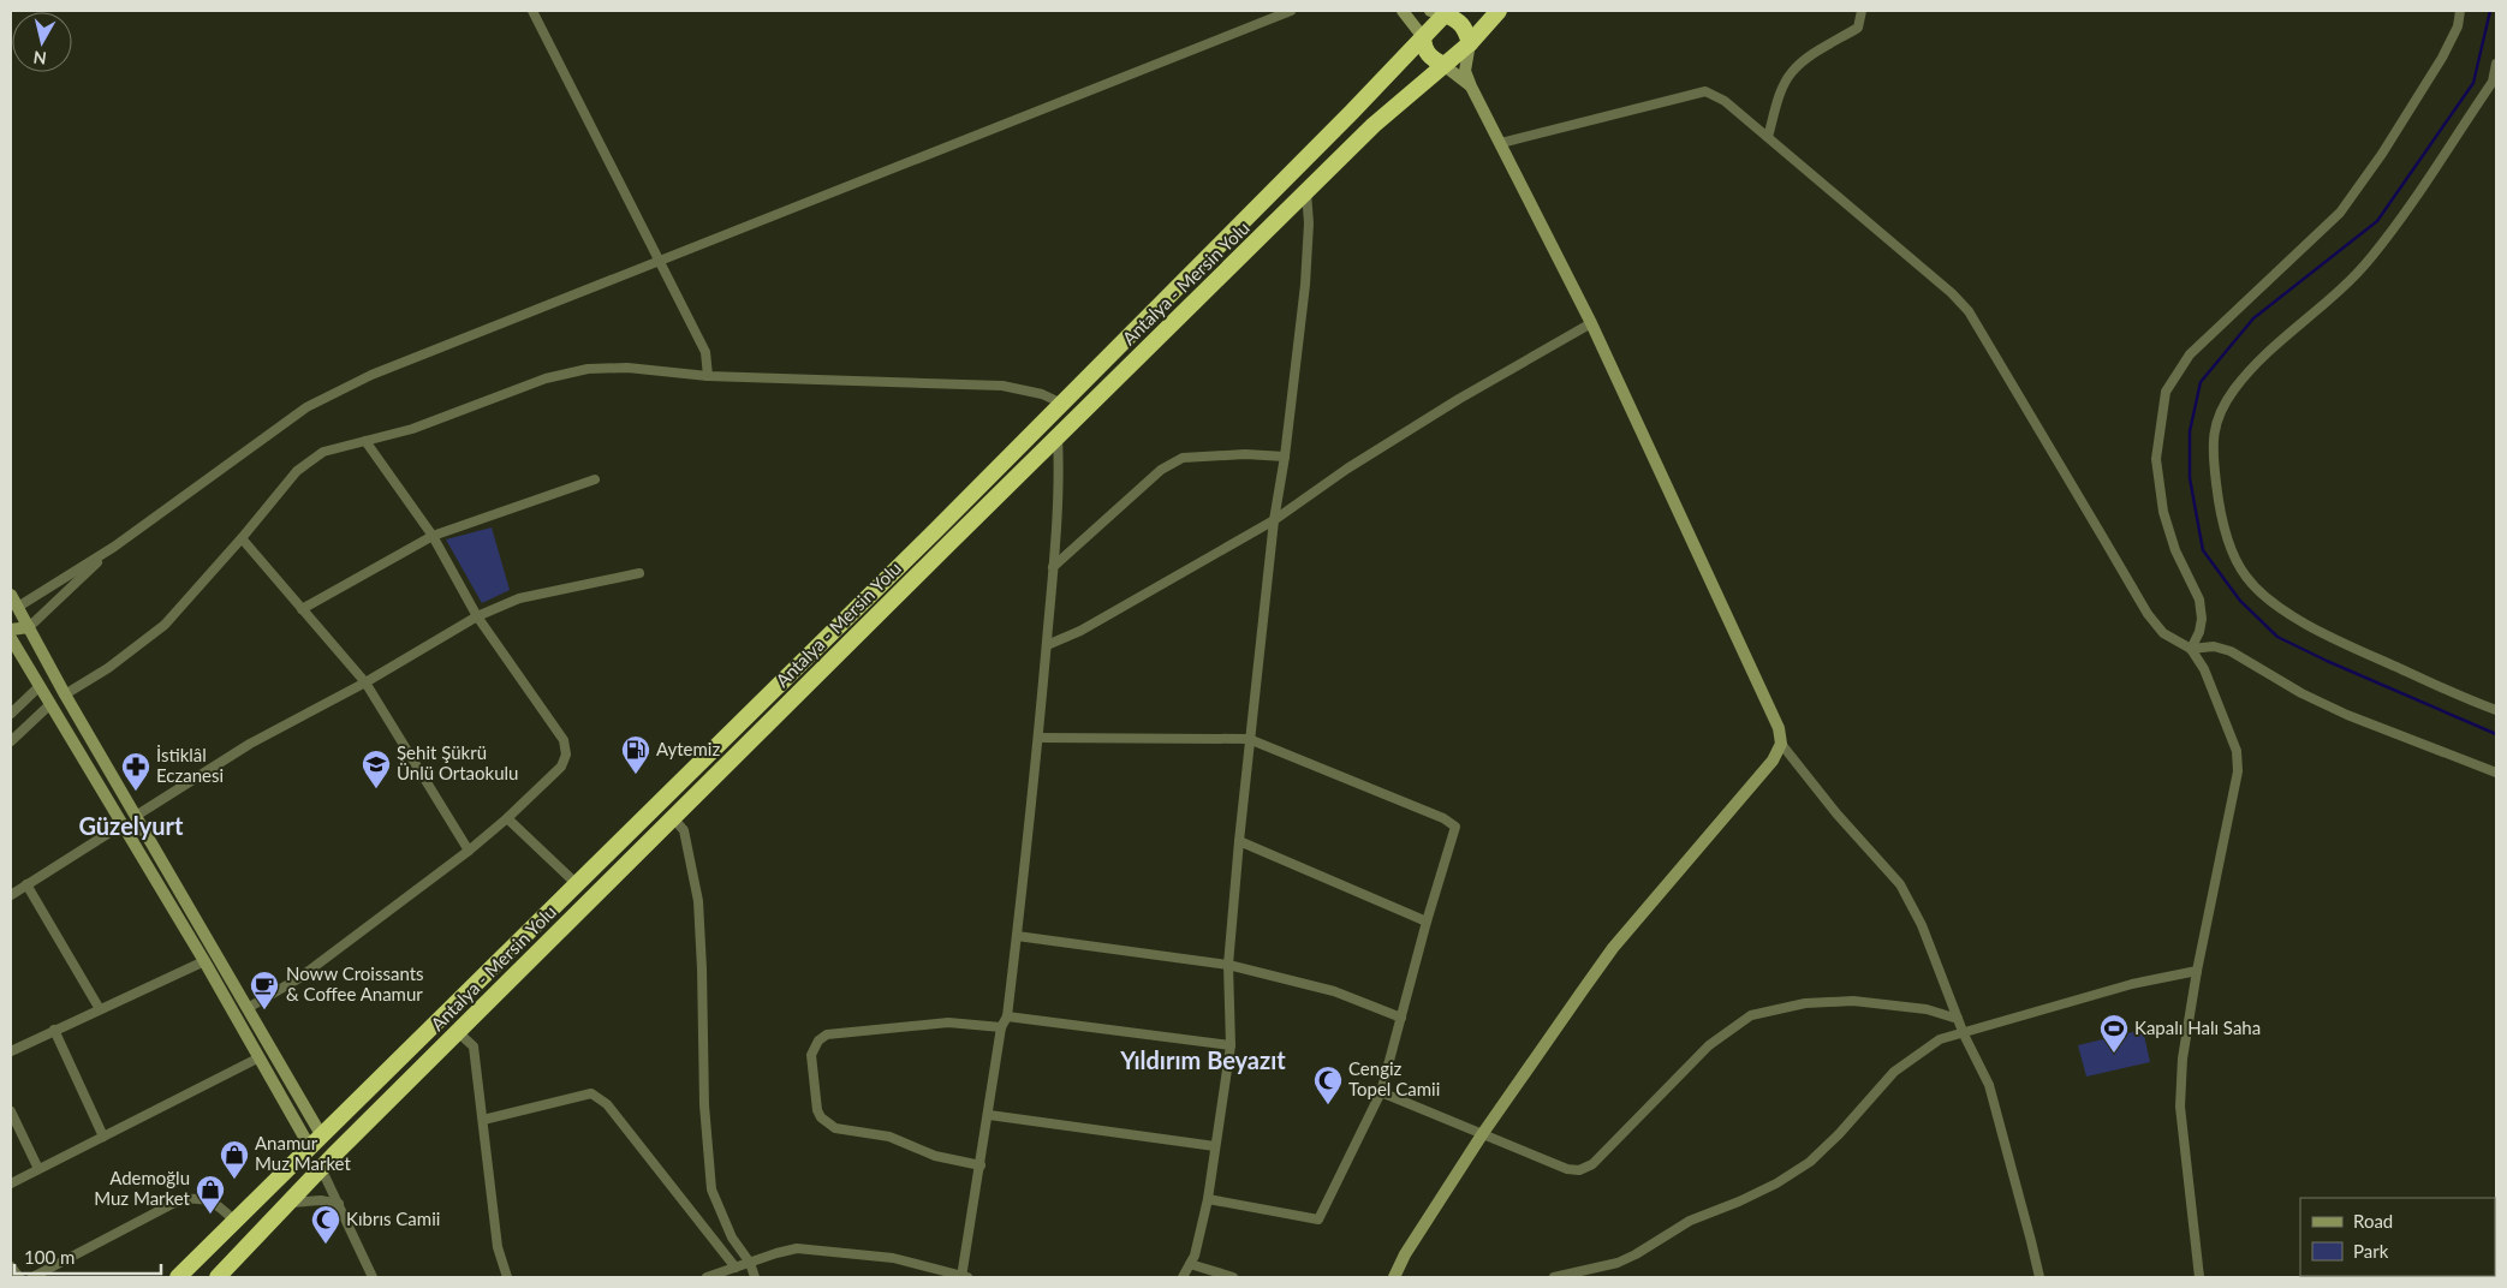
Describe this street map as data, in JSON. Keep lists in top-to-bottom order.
{
  "streets": {
    "highway": ["Antalya - Mersin Yolu"]
  },
  "districts": ["Güzelyurt", "Yıldırım Beyazıt"],
  "places": {
    "fuel station": ["Aytemiz"],
    "school or university": ["Şehit Şükrü Ünlü Ortaokulu"],
    "pharmacy": ["İstiklâl Eczanesi"],
    "cafe": ["Noww Croissants & Coffee Anamur"],
    "sports": ["Kapalı Halı Saha"],
    "mosque": ["Cengiz Topel Camii", "Kıbrıs Camii"],
    "shop": ["Anamur Muz Market", "Ademoğlu Muz Market"]
  },
  "legend": ["Road", "Park"],
  "scale_bar": "100 m",
  "north": "bottom"
}
